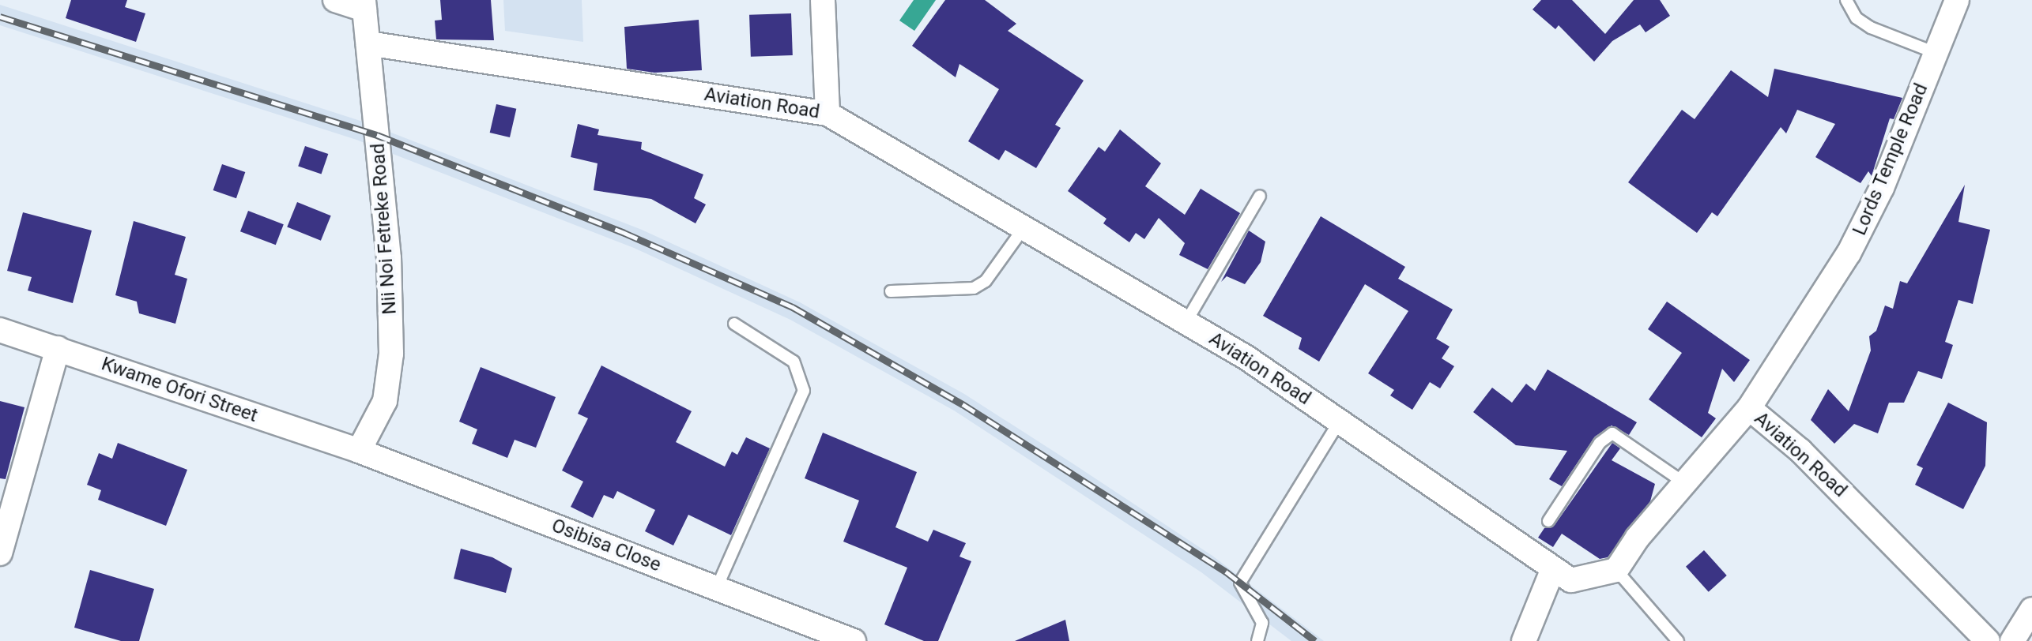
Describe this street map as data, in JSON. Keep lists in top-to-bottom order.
{
  "streets": {
    "street": [
      "Aviation Road",
      "Lords Temple Road",
      "Nii Noi Fetreke Road",
      "Kwame Ofori Street",
      "Osibisa Close"
    ]
  },
  "crossings": [
    ["Aviation Road", "Lords Temple Road"],
    ["Aviation Road", "Nii Noi Fetreke Road"],
    ["Nii Noi Fetreke Road", "Kwame Ofori Street"],
    ["Nii Noi Fetreke Road", "Osibisa Close"],
    ["Kwame Ofori Street", "Osibisa Close"]
  ]
}
